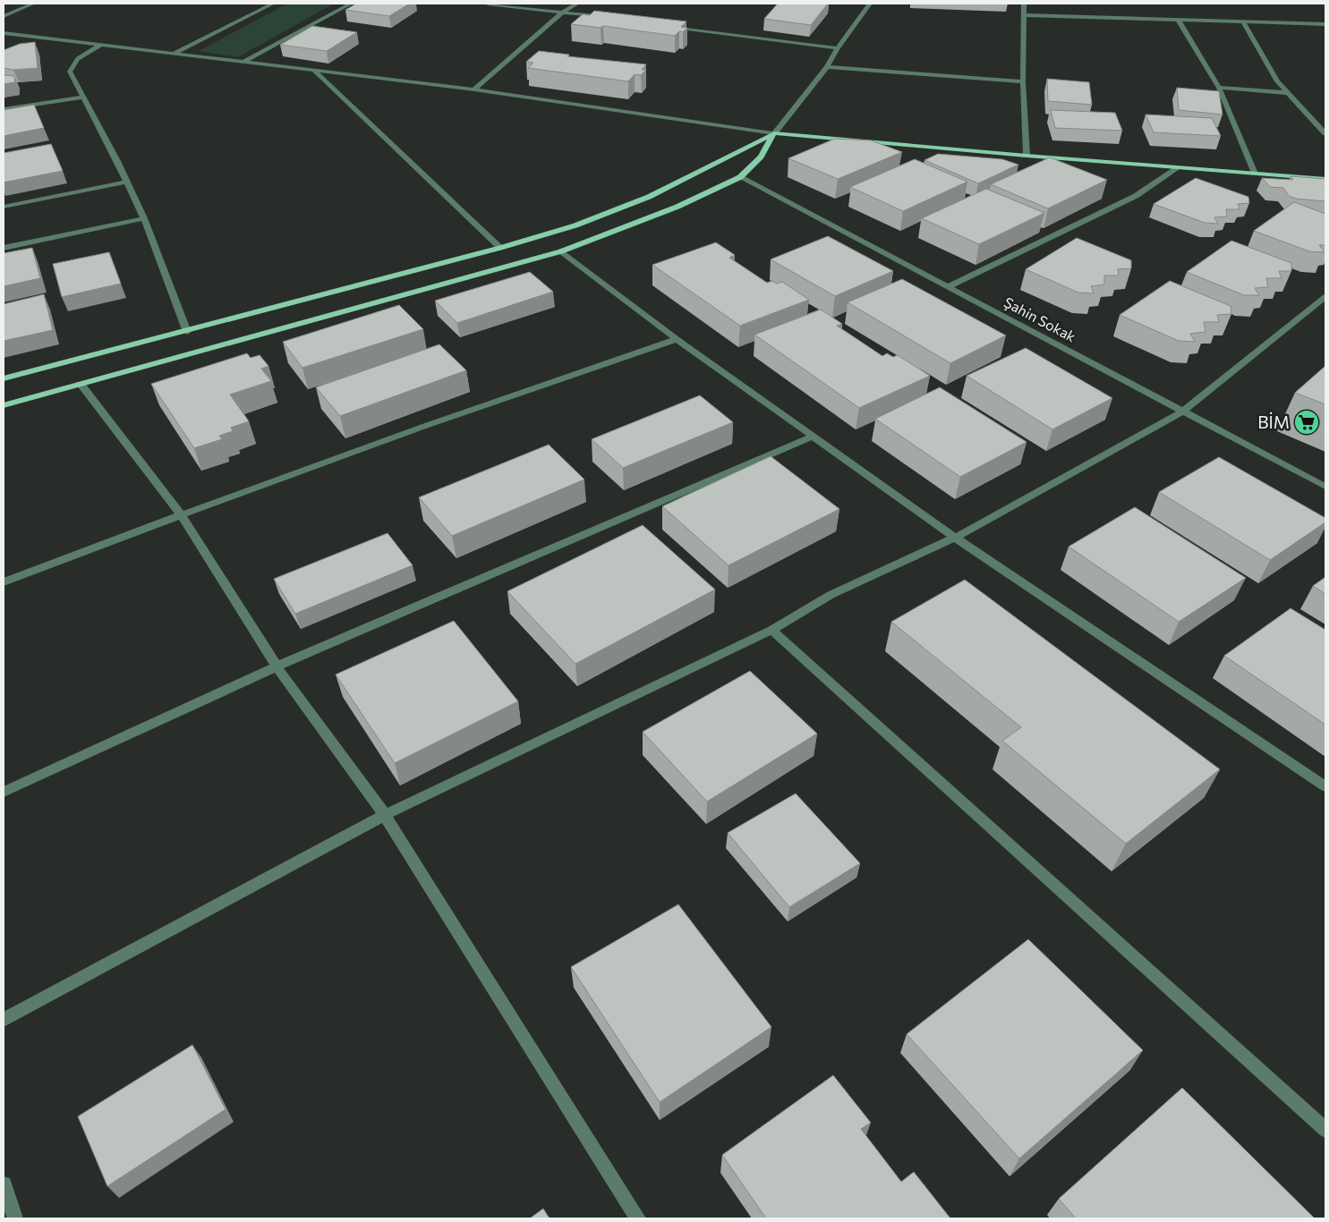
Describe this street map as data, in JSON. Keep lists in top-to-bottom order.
{
  "streets": {
    "street": ["Şahin Sokak"]
  },
  "places": {
    "supermarket": ["BİM"]
  }
}
